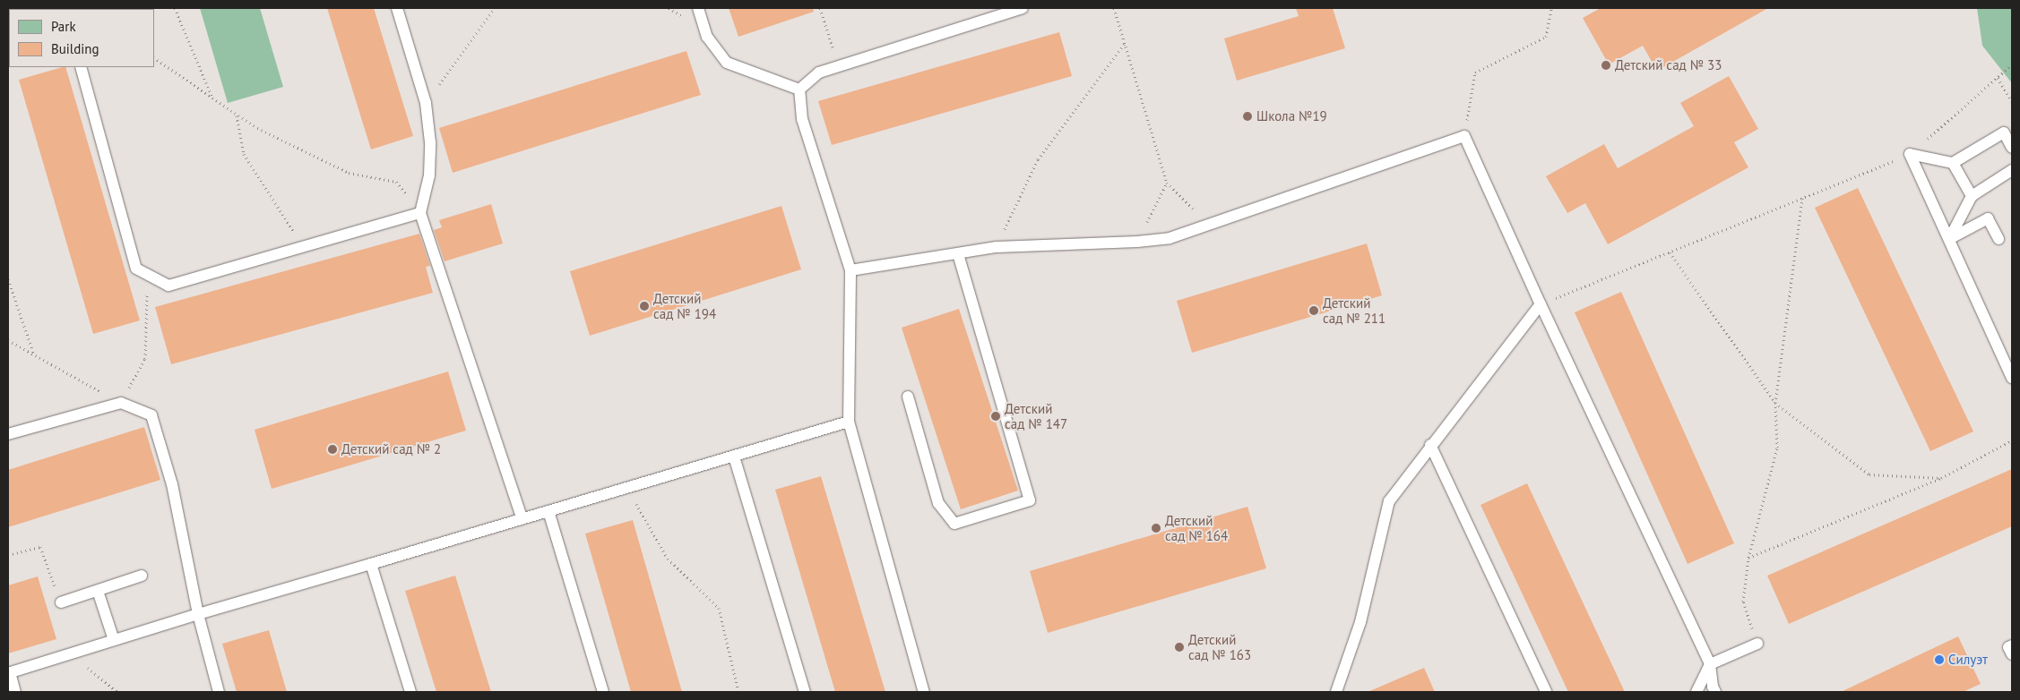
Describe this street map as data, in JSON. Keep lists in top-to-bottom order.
{
  "places": [
    "Детский сад № 33",
    "Школа №19",
    "Детский сад № 194",
    "Детский сад № 211",
    "Детский сад № 147",
    "Детский сад № 2",
    "Детский сад № 164",
    "Детский сад № 163",
    "Силуэт"
  ],
  "legend": ["Park", "Building"]
}
